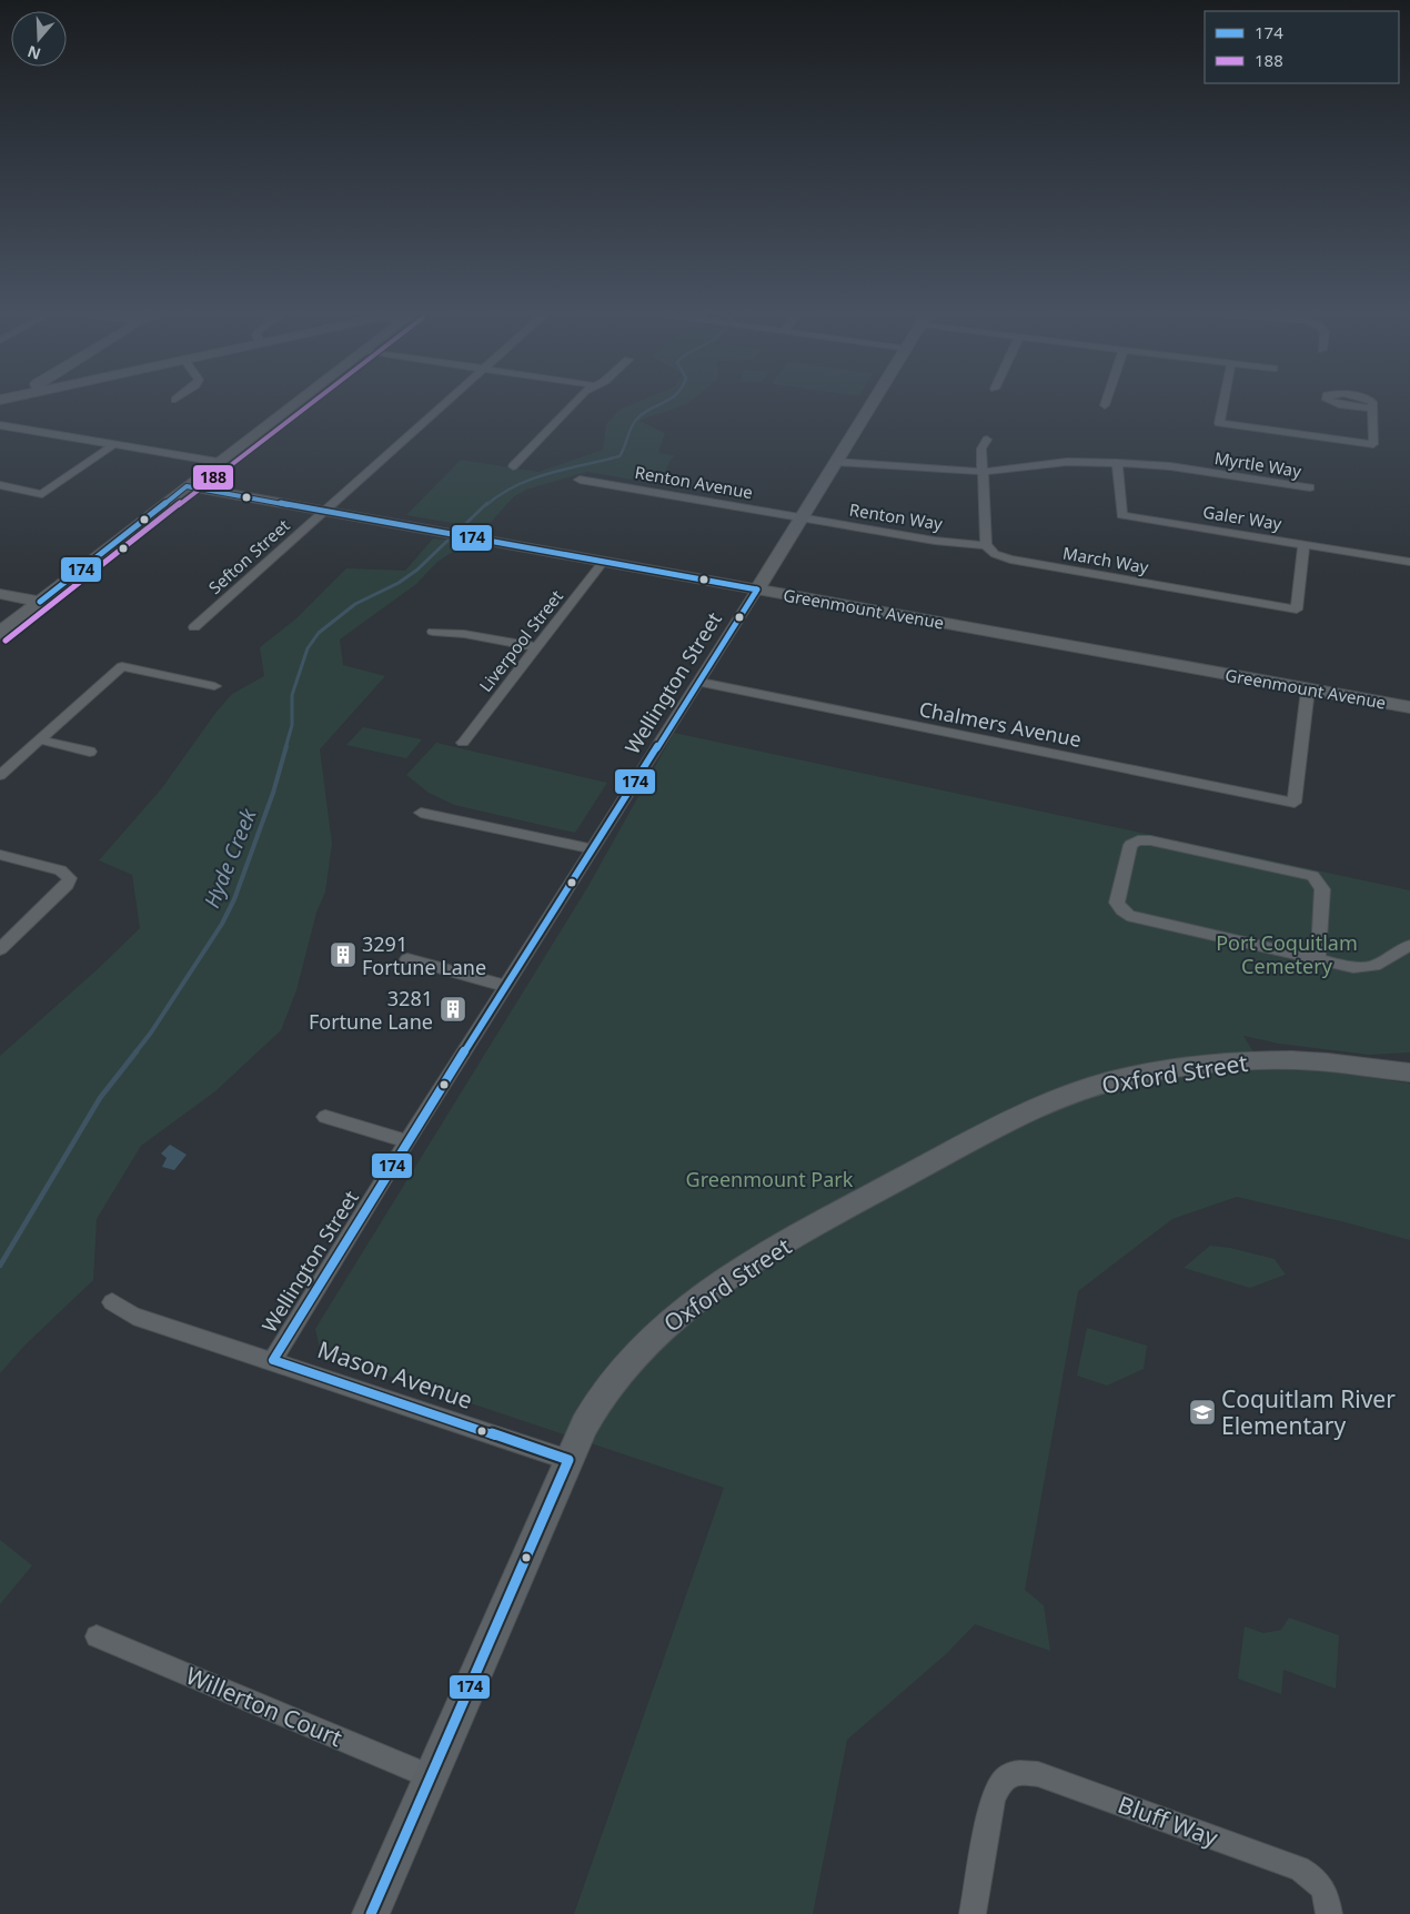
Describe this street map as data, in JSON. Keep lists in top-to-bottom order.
{
  "streets": {
    "street": [
      "Myrtle Way",
      "Renton Avenue",
      "Renton Way",
      "Galer Way",
      "Sefton Street",
      "March Way",
      "Greenmount Avenue",
      "Liverpool Street",
      "Wellington Street",
      "Chalmers Avenue",
      "Oxford Street",
      "Mason Avenue",
      "Willerton Court",
      "Bluff Way"
    ]
  },
  "crossings": [
    ["Myrtle Way", "Galer Way"],
    ["Myrtle Way", "Wellington Street"],
    ["Renton Avenue", "Renton Way"],
    ["Renton Avenue", "Wellington Street"],
    ["Renton Way", "March Way"],
    ["Renton Way", "Wellington Street"],
    ["Sefton Street", "Greenmount Avenue"],
    ["Greenmount Avenue", "Liverpool Street"],
    ["Greenmount Avenue", "Wellington Street"],
    ["Greenmount Avenue", "Chalmers Avenue"],
    ["Wellington Street", "Chalmers Avenue"],
    ["Wellington Street", "Mason Avenue"],
    ["Oxford Street", "Mason Avenue"],
    ["Oxford Street", "Willerton Court"]
  ],
  "water": ["Hyde Creek"],
  "parks": ["Port Coquitlam Cemetery", "Greenmount Park"],
  "places": {
    "building": ["3291 Fortune Lane", "3281 Fortune Lane"],
    "school or university": ["Coquitlam River Elementary"]
  },
  "lines": ["transit line 188", "transit line 174"],
  "legend": ["174", "188"],
  "north": "bottom"
}
